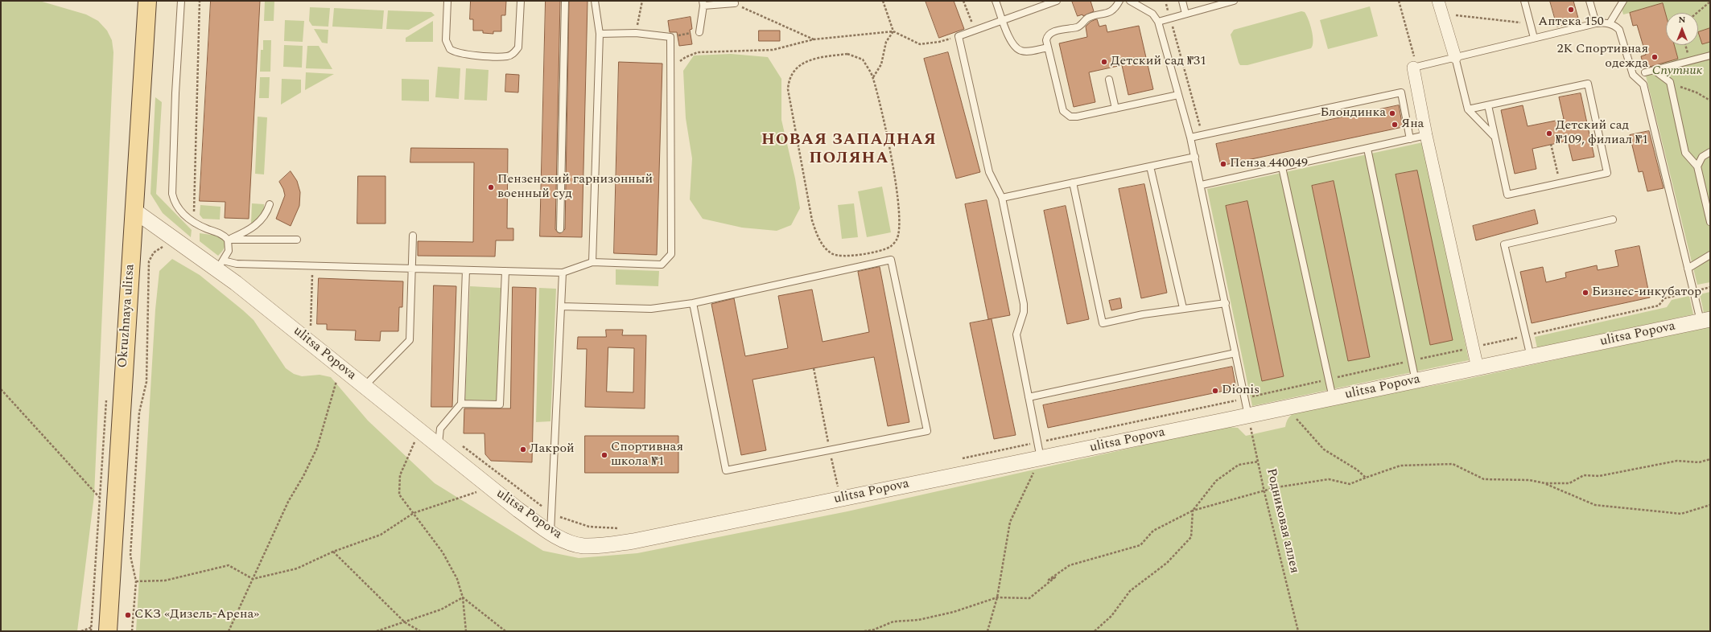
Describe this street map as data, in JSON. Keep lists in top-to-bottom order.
{
  "streets": {
    "main road": ["Okruzhnaya ulitsa"],
    "street": ["ulitsa Popova"],
    "path": ["Родниковая аллея"]
  },
  "crossings": [
    ["Okruzhnaya ulitsa", "ulitsa Popova"],
    ["ulitsa Popova", "Родниковая аллея"]
  ],
  "districts": ["НОВАЯ ЗАПАДНАЯ ПОЛЯНА"],
  "parks": ["Спутник"],
  "places": [
    "Аптека 150",
    "2К Спортивная одежда",
    "Детский сад №31",
    "Блондинка",
    "Яна",
    "Детский сад №109, филиал №1",
    "Пенза 440049",
    "Пензенский гарнизонный военный суд",
    "Бизнес-инкубатор",
    "Dionis",
    "Лакрой",
    "Спортивная школа №1",
    "СКЗ «Дизель-Арена»"
  ],
  "north": "top"
}
